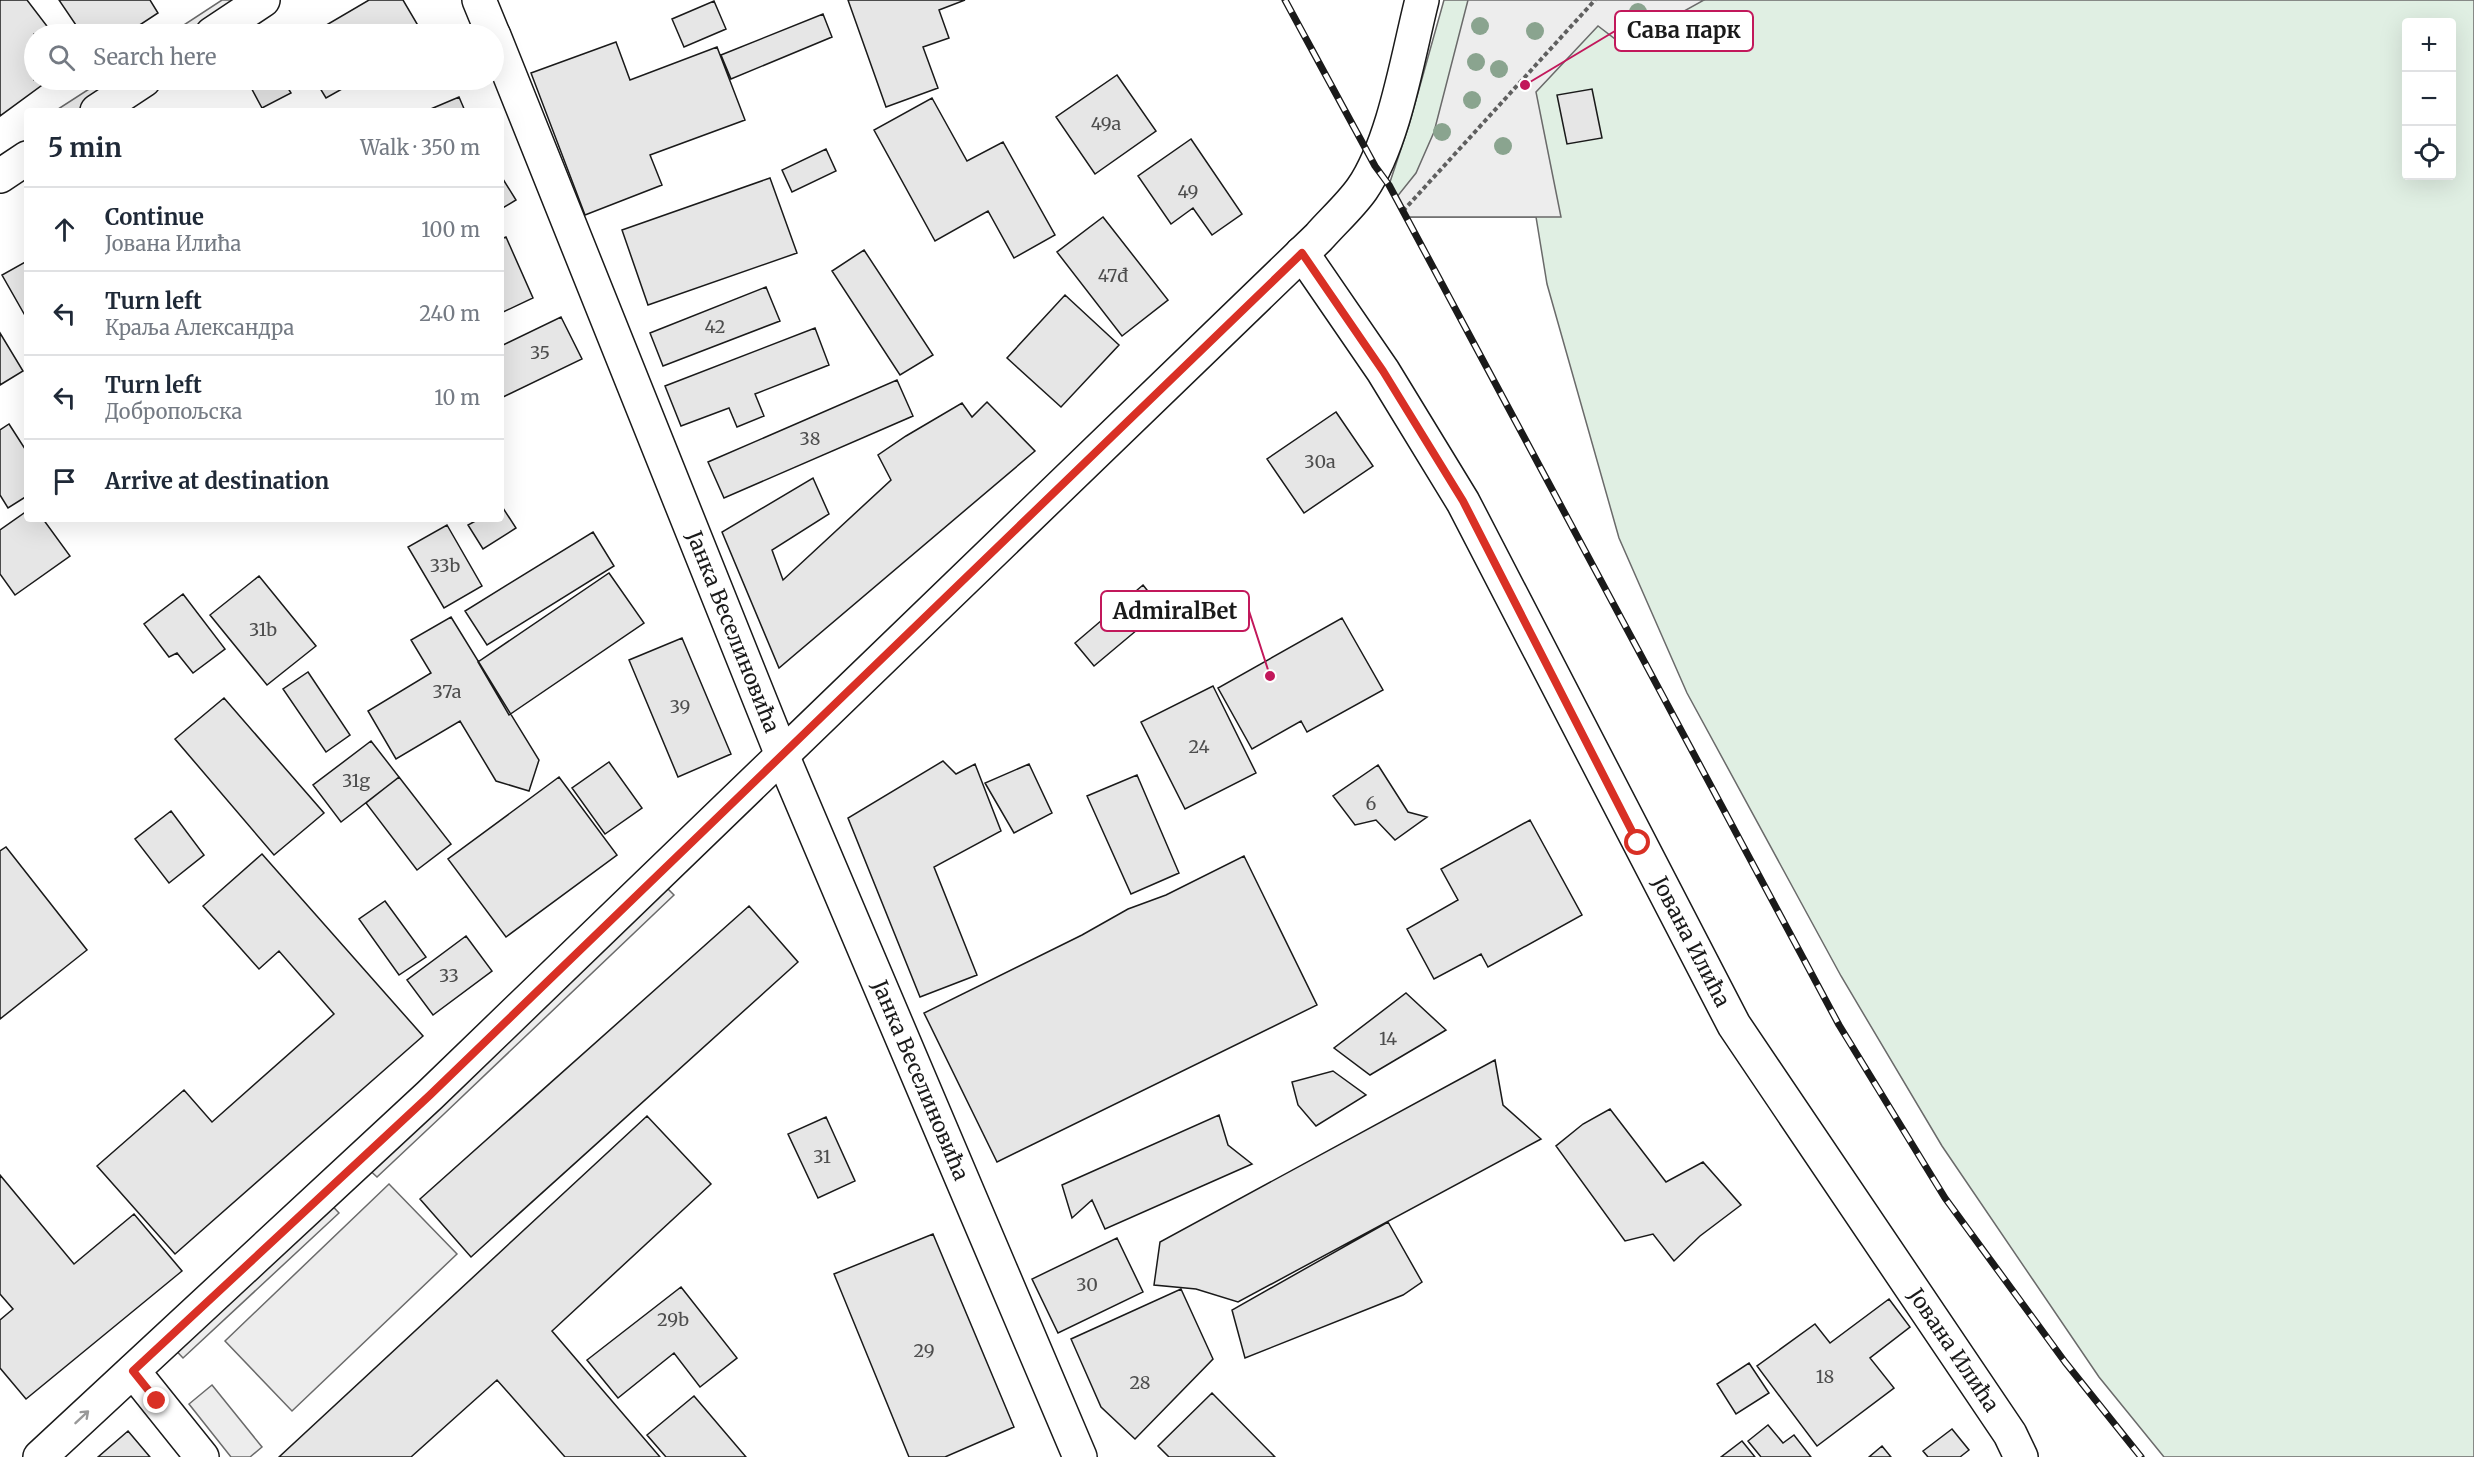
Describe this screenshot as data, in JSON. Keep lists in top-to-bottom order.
{
  "streets": {
    "street": ["Јанка Веселиновића", "Јована Илића"]
  },
  "places": ["Сава парк", "AdmiralBet"],
  "house_numbers": [
    "49a",
    "49",
    "47đ",
    "42",
    "35",
    "38",
    "30a",
    "33b",
    "31b",
    "37a",
    "39",
    "24",
    "31g",
    "6",
    "33",
    "14",
    "31",
    "30",
    "29b",
    "29",
    "18",
    "28"
  ],
  "page": {
    "map_buttons": ["+", "−"],
    "search": "Search here",
    "heading": ["5 min", "Walk · 350 m"],
    "list": [
      ["Continue", "Јована Илића", "100 m"],
      ["Turn left", "Краља Александра", "240 m"],
      ["Turn left", "Добропољска", "10 m"],
      "Arrive at destination"
    ]
  }
}
